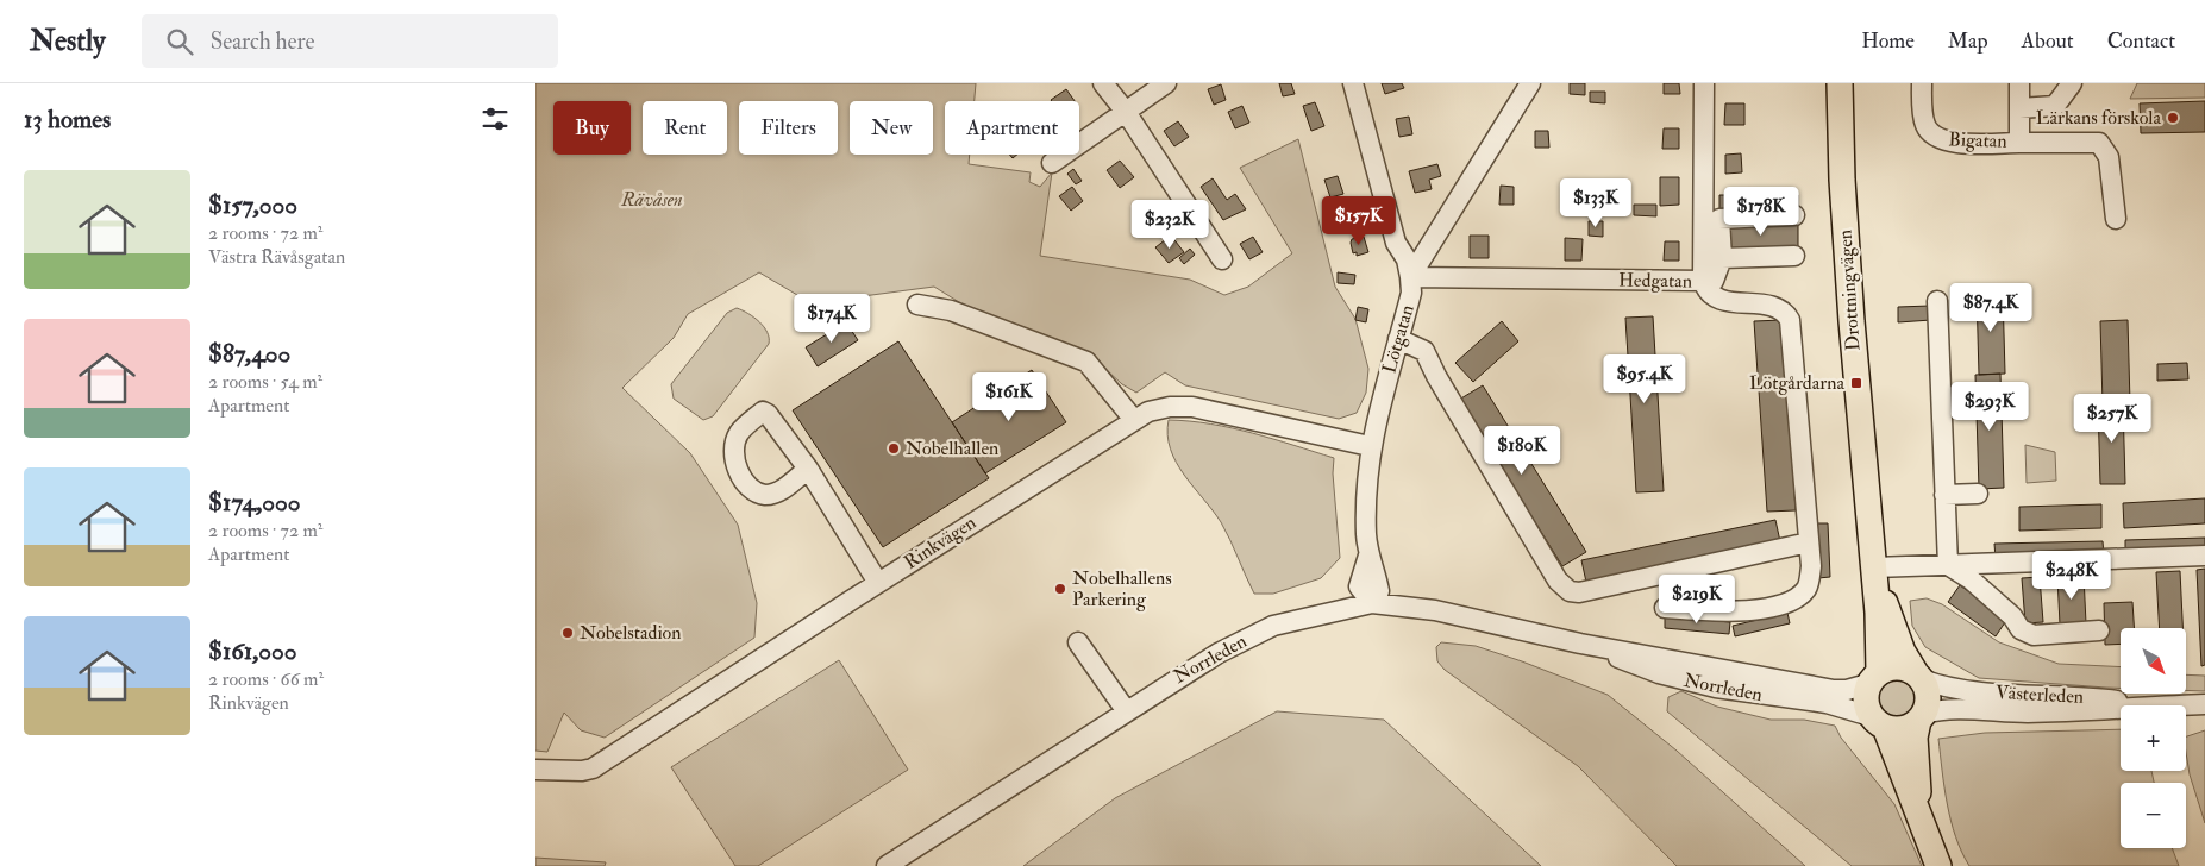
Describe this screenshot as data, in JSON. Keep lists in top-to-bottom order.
{
  "streets": {
    "main road": ["Drottningvägen"],
    "street": [
      "Bigatan",
      "Hedgatan",
      "Lötgatan",
      "Rinkvägen",
      "Norrleden",
      "Västerleden"
    ]
  },
  "crossings": [
    ["Hedgatan", "Lötgatan"],
    ["Drottningvägen", "Norrleden"],
    ["Drottningvägen", "Västerleden"],
    ["Lötgatan", "Rinkvägen"],
    ["Lötgatan", "Norrleden"],
    ["Norrleden", "Västerleden"]
  ],
  "parks": ["Rävåsen"],
  "places": {
    "other": [
      "Lärkans förskola",
      "Nobelhallen",
      "Nobelhallens Parkering",
      "Nobelstadion"
    ],
    "transit": ["Lötgårdarna"]
  },
  "north": "bottom right",
  "page": {
    "header": "Nestly",
    "search": "Search here",
    "nav": [
      "Home",
      "Map",
      "About",
      "Contact"
    ],
    "heading": "13 homes",
    "chip": [
      "Buy",
      "Rent",
      "Filters",
      "New",
      "Apartment"
    ],
    "list": [
      {
        "name": "$157,000",
        "note": "2 rooms · 72 m² · Västra Rävåsgatan"
      },
      {
        "name": "$87,400",
        "note": "2 rooms · 54 m² · Apartment"
      },
      {
        "name": "$174,000",
        "note": "2 rooms · 72 m² · Apartment"
      },
      {
        "name": "$161,000",
        "note": "2 rooms · 66 m² · Rinkvägen"
      }
    ],
    "price": [
      "$133K",
      "$178K",
      "$157K",
      "$232K",
      "$87.4K",
      "$174K",
      "$95.4K",
      "$161K",
      "$293K",
      "$257K",
      "$180K",
      "$248K",
      "$219K"
    ],
    "map_buttons": ["+", "−"]
  }
}
